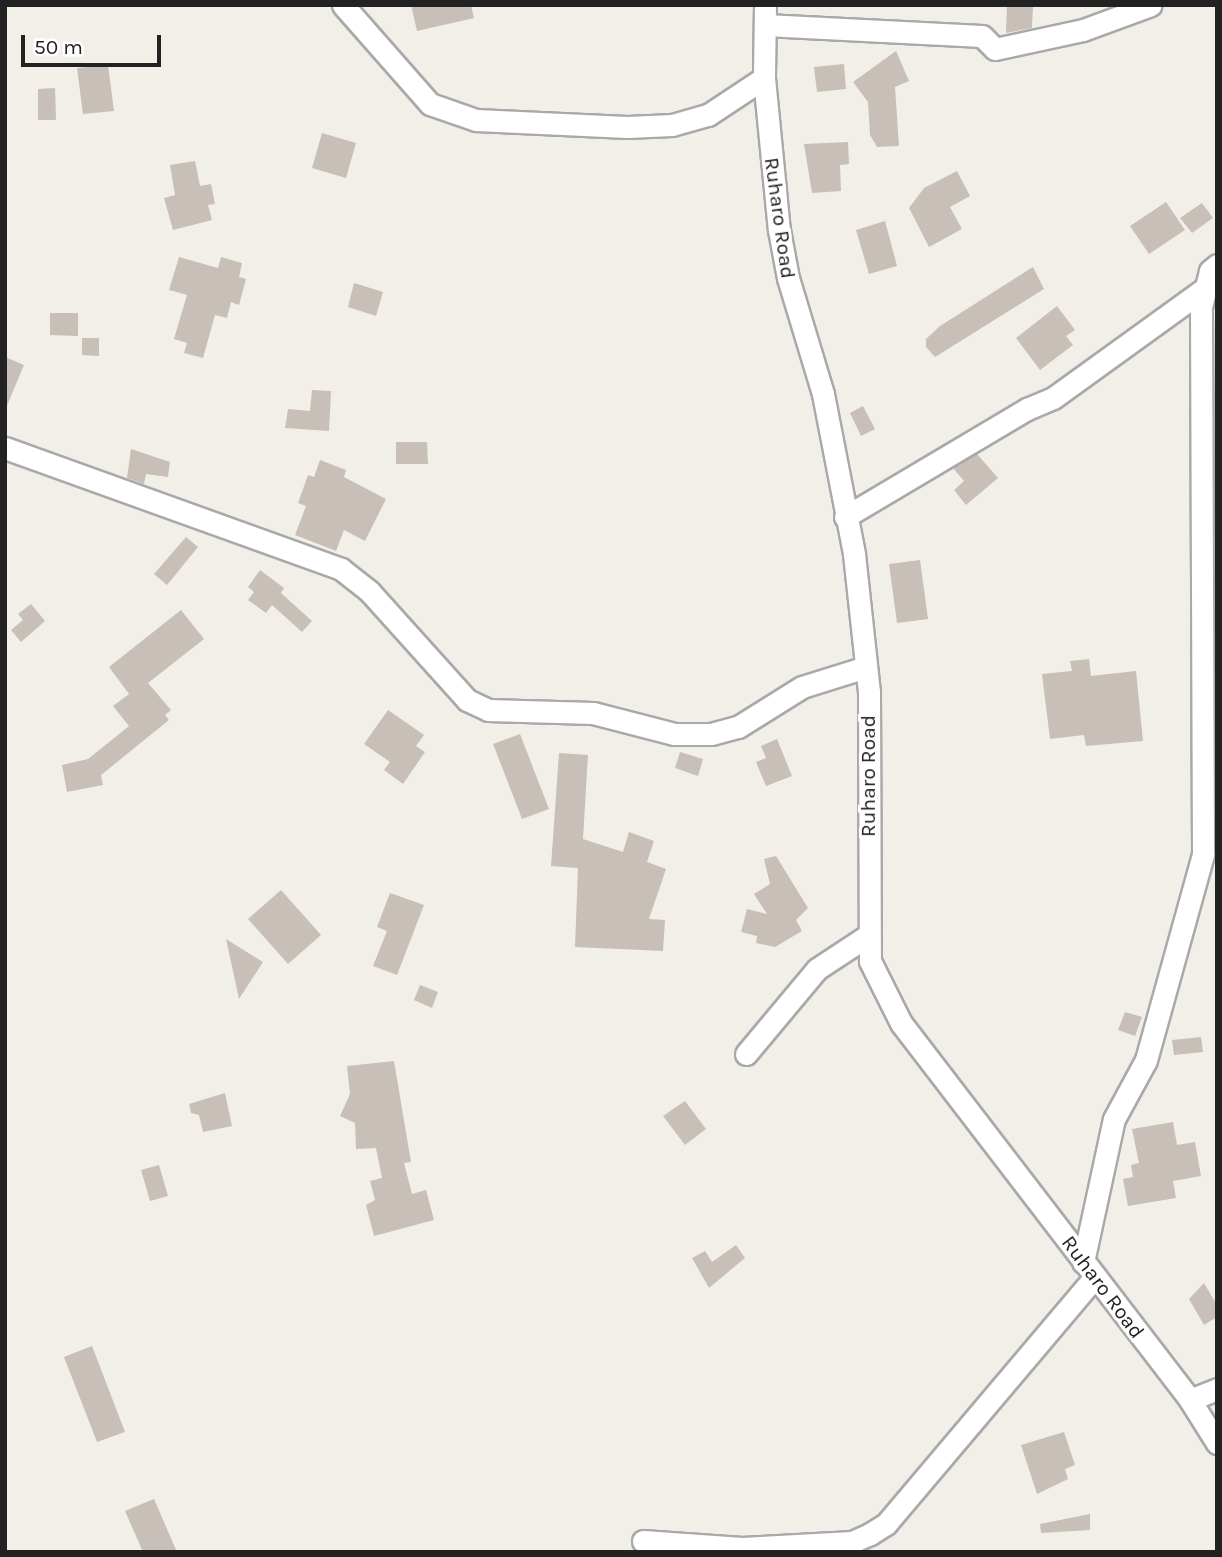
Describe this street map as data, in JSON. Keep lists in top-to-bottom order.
{
  "streets": {
    "street": ["Ruharo Road"]
  },
  "scale_bar": "50 m"
}
